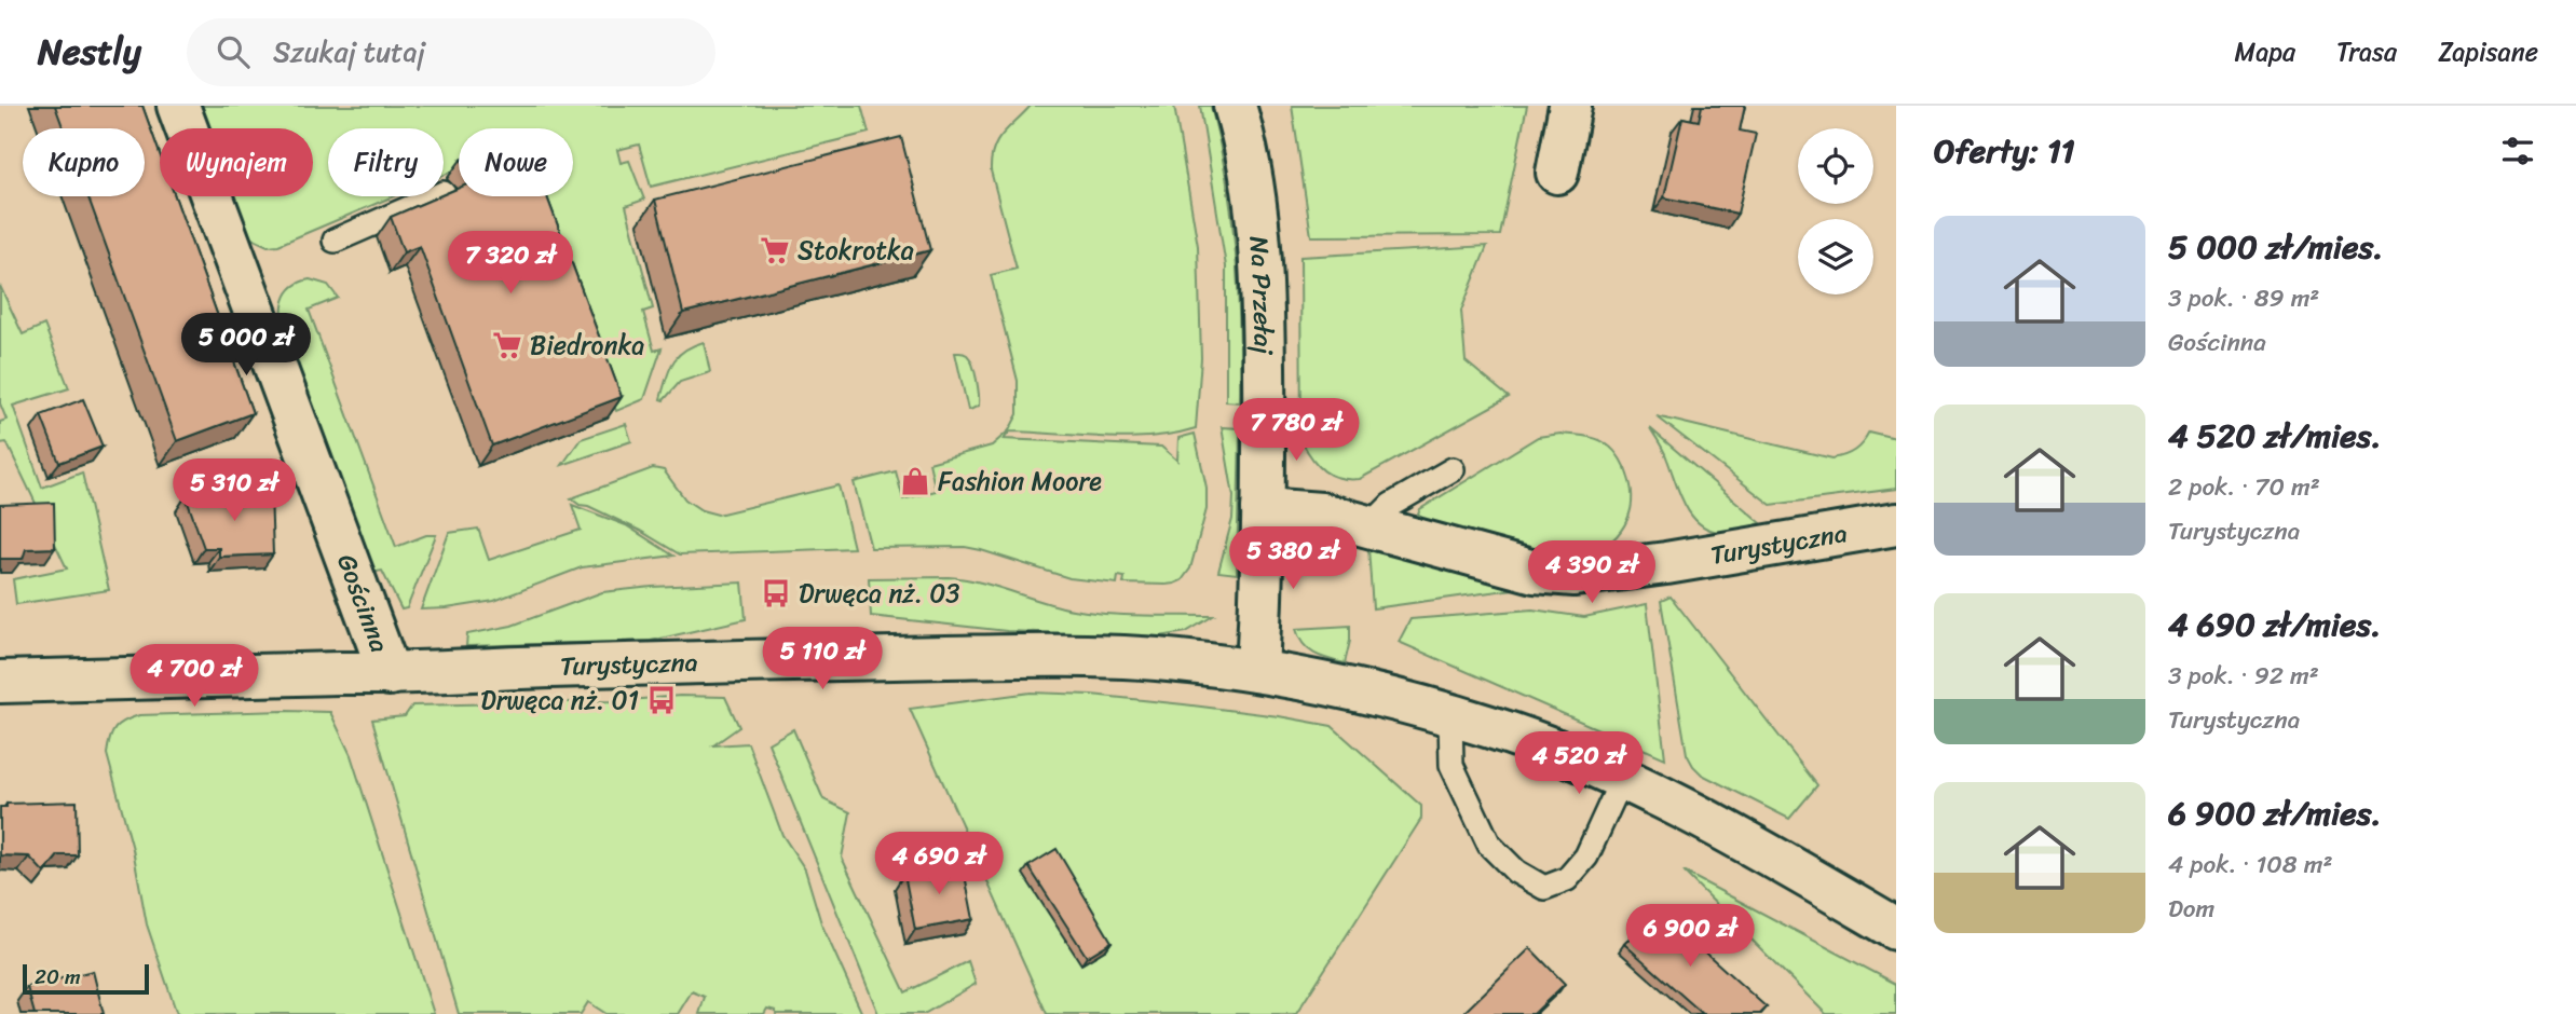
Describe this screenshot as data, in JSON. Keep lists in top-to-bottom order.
{
  "streets": {
    "main road": ["Na Przełaj", "Turystyczna", "Gościnna"]
  },
  "crossings": [
    ["Na Przełaj", "Turystyczna"],
    ["Turystyczna", "Gościnna"]
  ],
  "places": {
    "supermarket": ["Stokrotka", "Biedronka"],
    "shop": ["Fashion Moore"],
    "bus stop": ["Drwęca nż. 03", "Drwęca nż. 01"]
  },
  "scale_bar": "20 m",
  "page": {
    "header": "Nestly",
    "search": "Szukaj tutaj",
    "nav": ["Mapa", "Trasa", "Zapisane"],
    "heading": "Oferty: 11",
    "chip": [
      "Kupno",
      "Wynajem",
      "Filtry",
      "Nowe"
    ],
    "list": [
      {
        "name": "5 000 zł/mies.",
        "note": "3 pok. · 89 m² · Gościnna"
      },
      {
        "name": "4 520 zł/mies.",
        "note": "2 pok. · 70 m² · Turystyczna"
      },
      {
        "name": "4 690 zł/mies.",
        "note": "3 pok. · 92 m² · Turystyczna"
      },
      {
        "name": "6 900 zł/mies.",
        "note": "4 pok. · 108 m² · Dom"
      }
    ],
    "price": [
      "7 320 zł",
      "5 000 zł",
      "7 780 zł",
      "5 310 zł",
      "5 380 zł",
      "4 390 zł",
      "5 110 zł",
      "4 700 zł",
      "4 520 zł",
      "4 690 zł",
      "6 900 zł"
    ],
    "scale": "20 m"
  }
}
